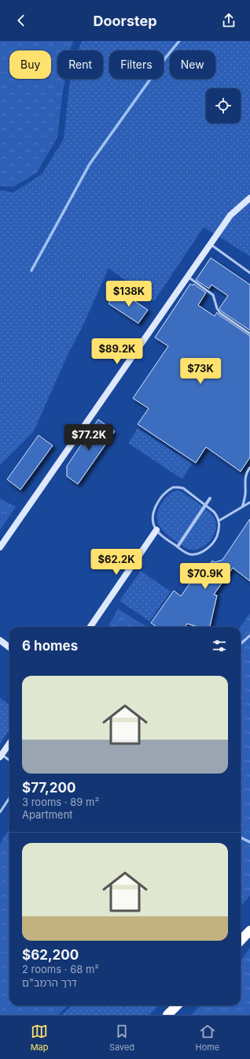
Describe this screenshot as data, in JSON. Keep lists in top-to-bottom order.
{
  "page": {
    "header": "Doorstep",
    "chip": [
      "Buy",
      "Rent",
      "Filters",
      "New"
    ],
    "price": [
      "$138K",
      "$89.2K",
      "$73K",
      "$77.2K",
      "$62.2K",
      "$70.9K"
    ],
    "heading": "6 homes",
    "list": [
      {
        "name": "$77,200",
        "note": "3 rooms · 89 m² · Apartment"
      },
      {
        "name": "$62,200",
        "note": "2 rooms · 68 m² · דרך הרמב\"ם"
      }
    ],
    "tabs": ["Map", "Saved", "Home"]
  }
}
